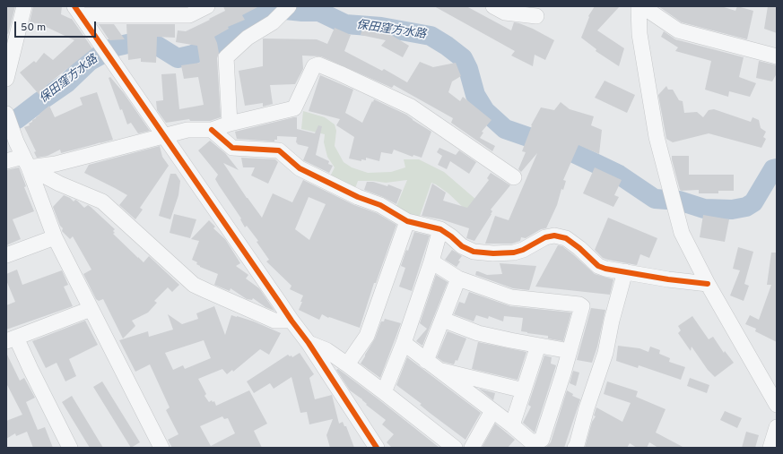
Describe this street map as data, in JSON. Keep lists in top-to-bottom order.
{
  "water": ["保田窪方水路"],
  "scale_bar": "50 m"
}
